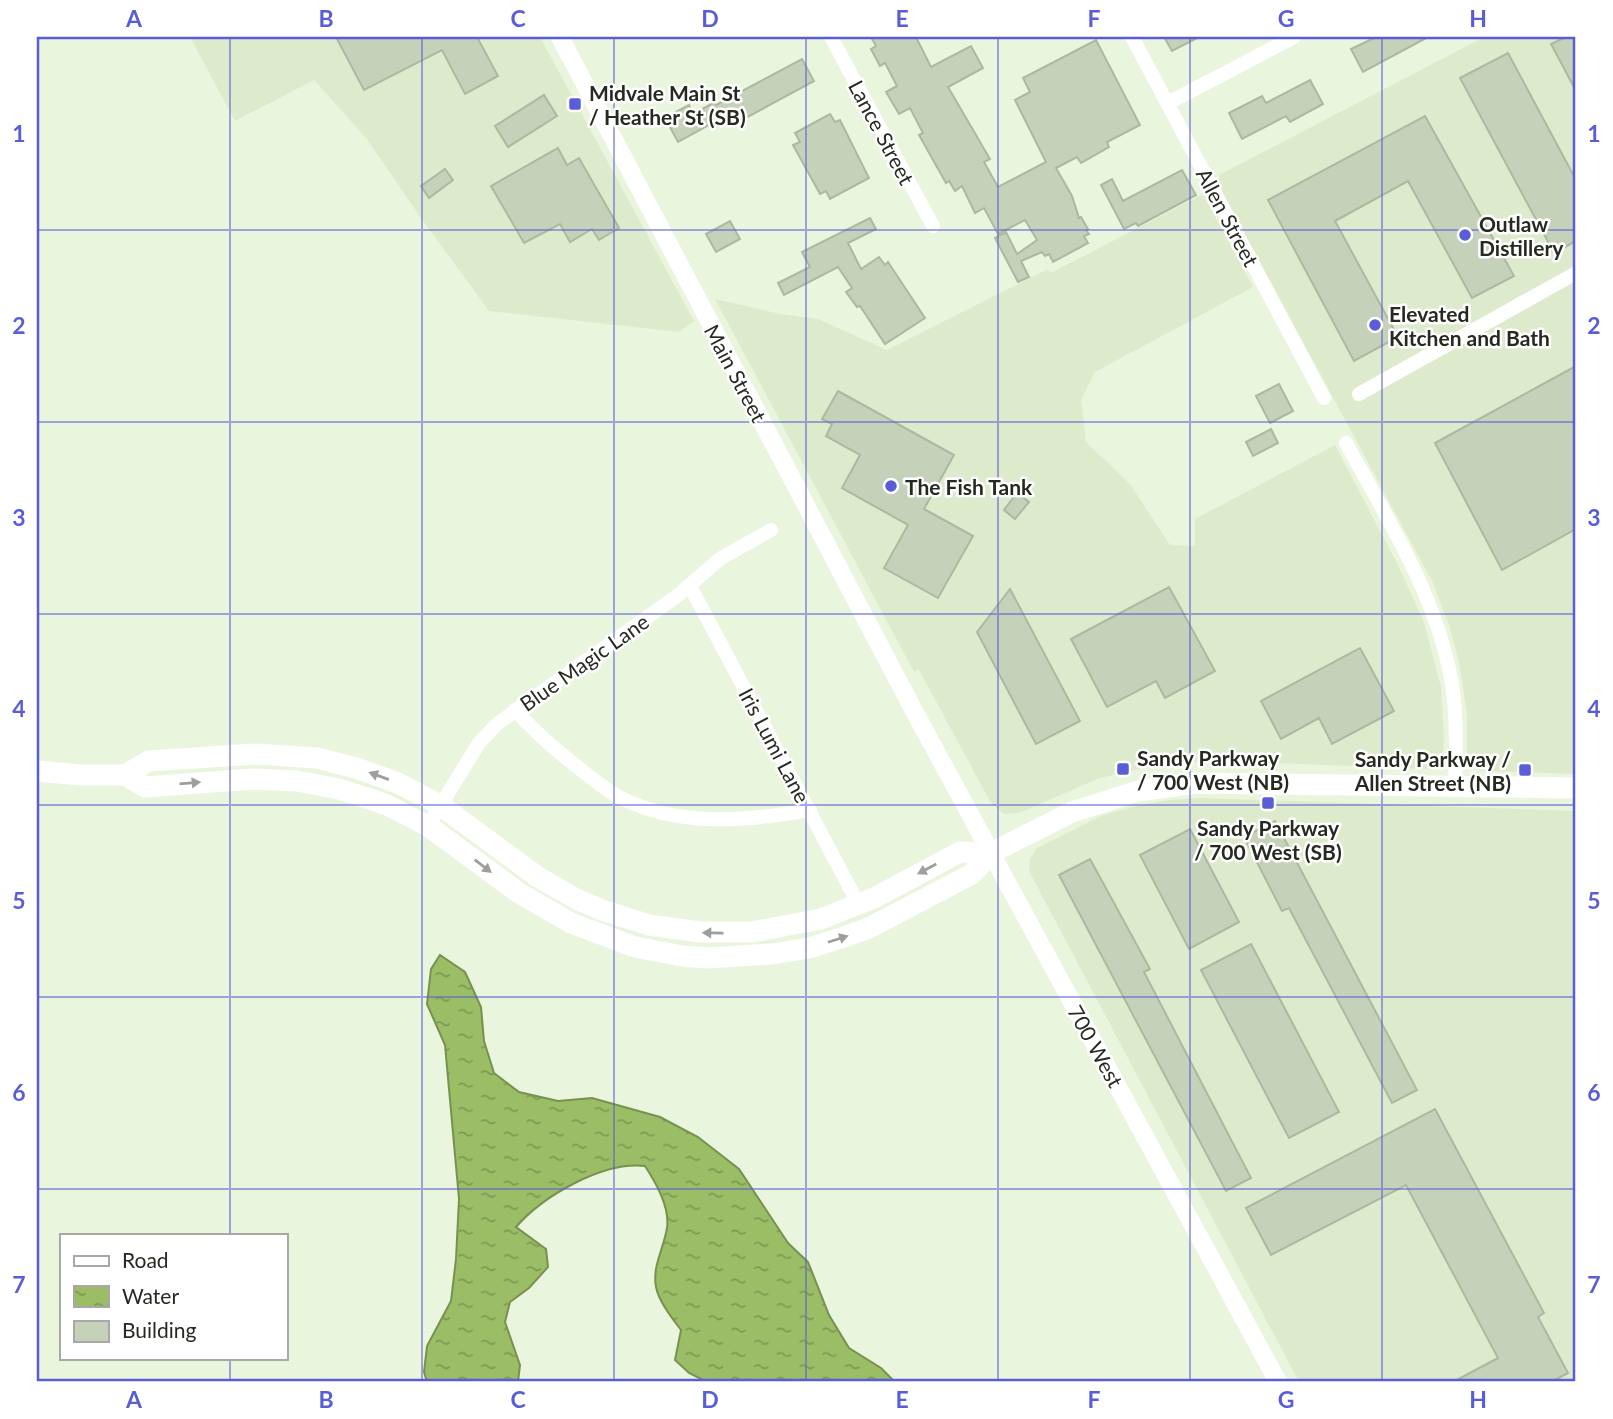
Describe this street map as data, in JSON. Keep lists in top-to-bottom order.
{
  "streets": {
    "street": [
      "Lance Street",
      "Allen Street",
      "Main Street",
      "Blue Magic Lane",
      "Iris Lumi Lane",
      "700 West"
    ]
  },
  "crossings": [
    ["Main Street", "700 West"],
    ["Blue Magic Lane", "Iris Lumi Lane"]
  ],
  "places": {
    "transit": [
      "Midvale Main St / Heather St (SB)",
      "Sandy Parkway / 700 West (NB)",
      "Sandy Parkway / Allen Street (NB)",
      "Sandy Parkway / 700 West (SB)"
    ],
    "other": ["Outlaw Distillery", "Elevated Kitchen and Bath", "The Fish Tank"]
  },
  "legend": ["Road", "Water", "Building"],
  "grid": {
    "columns": [
      "A",
      "B",
      "C",
      "D",
      "E",
      "F",
      "G",
      "H"
    ],
    "rows": [
      "1",
      "2",
      "3",
      "4",
      "5",
      "6",
      "7"
    ]
  }
}
